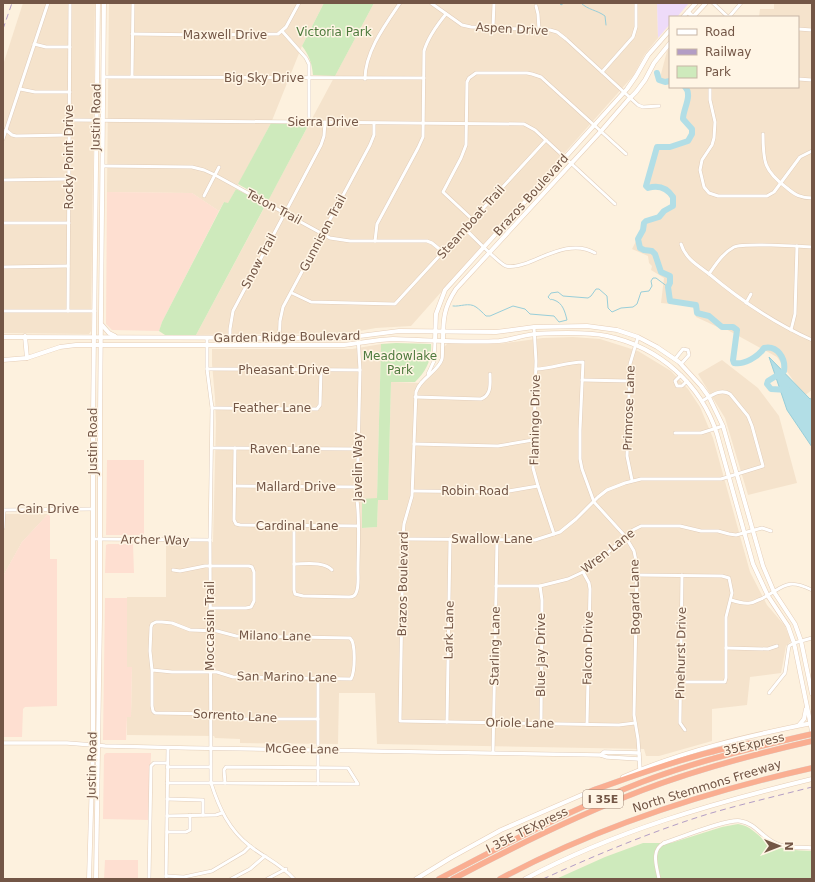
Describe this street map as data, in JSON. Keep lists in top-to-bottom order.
{
  "streets": {
    "highway": [
      "35Express",
      "North Stemmons Freeway",
      "I 35E",
      "I 35E TEXpress"
    ],
    "main road": ["Justin Road", "Brazos Boulevard", "Garden Ridge Boulevard"],
    "street": [
      "Aspen Drive",
      "Maxwell Drive",
      "Big Sky Drive",
      "Sierra Drive",
      "Rocky Point Drive",
      "Teton Trail",
      "Steamboat Trail",
      "Gunnison Trail",
      "Snow Trail",
      "Pheasant Drive",
      "Feather Lane",
      "Primrose Lane",
      "Flamingo Drive",
      "Raven Lane",
      "Javelin Way",
      "Mallard Drive",
      "Robin Road",
      "Cain Drive",
      "Cardinal Lane",
      "Swallow Lane",
      "Archer Way",
      "Wren Lane",
      "Bogard Lane",
      "Moccassin Trail",
      "Lark Lane",
      "Milano Lane",
      "Starling Lane",
      "Falcon Drive",
      "Pinehurst Drive",
      "Blue Jay Drive",
      "San Marino Lane",
      "Sorrento Lane",
      "Oriole Lane",
      "McGee Lane"
    ]
  },
  "crossings": [
    ["Aspen Drive", "Brazos Boulevard"],
    ["Big Sky Drive", "Justin Road"],
    ["Justin Road", "Sierra Drive"],
    ["Justin Road", "Teton Trail"],
    ["Justin Road", "Garden Ridge Boulevard"],
    ["Justin Road", "Cain Drive"],
    ["Justin Road", "Archer Way"],
    ["Justin Road", "McGee Lane"],
    ["Sierra Drive", "Rocky Point Drive"],
    ["Sierra Drive", "Brazos Boulevard"],
    ["Sierra Drive", "Steamboat Trail"],
    ["Sierra Drive", "Gunnison Trail"],
    ["Sierra Drive", "Snow Trail"],
    ["Brazos Boulevard", "Garden Ridge Boulevard"],
    ["Brazos Boulevard", "Robin Road"],
    ["Brazos Boulevard", "Swallow Lane"],
    ["Brazos Boulevard", "Oriole Lane"],
    ["Teton Trail", "Steamboat Trail"],
    ["Teton Trail", "Gunnison Trail"],
    ["Teton Trail", "Snow Trail"],
    ["Steamboat Trail", "Gunnison Trail"],
    ["Gunnison Trail", "Garden Ridge Boulevard"],
    ["Snow Trail", "Garden Ridge Boulevard"],
    ["Garden Ridge Boulevard", "Primrose Lane"],
    ["Garden Ridge Boulevard", "Flamingo Drive"],
    ["Garden Ridge Boulevard", "Javelin Way"],
    ["Garden Ridge Boulevard", "Swallow Lane"],
    ["Garden Ridge Boulevard", "Wren Lane"],
    ["Garden Ridge Boulevard", "Moccassin Trail"],
    ["Pheasant Drive", "Feather Lane"],
    ["Pheasant Drive", "Javelin Way"],
    ["Pheasant Drive", "Moccassin Trail"],
    ["Feather Lane", "Moccassin Trail"],
    ["Primrose Lane", "Swallow Lane"],
    ["Flamingo Drive", "Robin Road"],
    ["Flamingo Drive", "Swallow Lane"],
    ["Flamingo Drive", "Bogard Lane"],
    ["Raven Lane", "Javelin Way"],
    ["Raven Lane", "Moccassin Trail"],
    ["Javelin Way", "Mallard Drive"],
    ["Javelin Way", "Cardinal Lane"],
    ["Mallard Drive", "Cardinal Lane"],
    ["Swallow Lane", "Bogard Lane"],
    ["Swallow Lane", "Lark Lane"],
    ["Swallow Lane", "Starling Lane"],
    ["Archer Way", "Moccassin Trail"],
    ["Wren Lane", "Bogard Lane"],
    ["Wren Lane", "Starling Lane"],
    ["Wren Lane", "Falcon Drive"],
    ["Wren Lane", "Blue Jay Drive"],
    ["Bogard Lane", "Oriole Lane"],
    ["Bogard Lane", "McGee Lane"],
    ["Moccassin Trail", "Milano Lane"],
    ["Moccassin Trail", "San Marino Lane"],
    ["Moccassin Trail", "Sorrento Lane"],
    ["Moccassin Trail", "McGee Lane"],
    ["Lark Lane", "Oriole Lane"],
    ["Milano Lane", "San Marino Lane"],
    ["Milano Lane", "Sorrento Lane"],
    ["Starling Lane", "Oriole Lane"],
    ["Starling Lane", "McGee Lane"],
    ["Falcon Drive", "Oriole Lane"],
    ["Blue Jay Drive", "Oriole Lane"],
    ["San Marino Lane", "Sorrento Lane"],
    ["35Express", "I 35E TEXpress"]
  ],
  "parks": ["Victoria Park", "Meadowlake Park"],
  "legend": ["Road", "Railway", "Park"],
  "north": "right"
}
